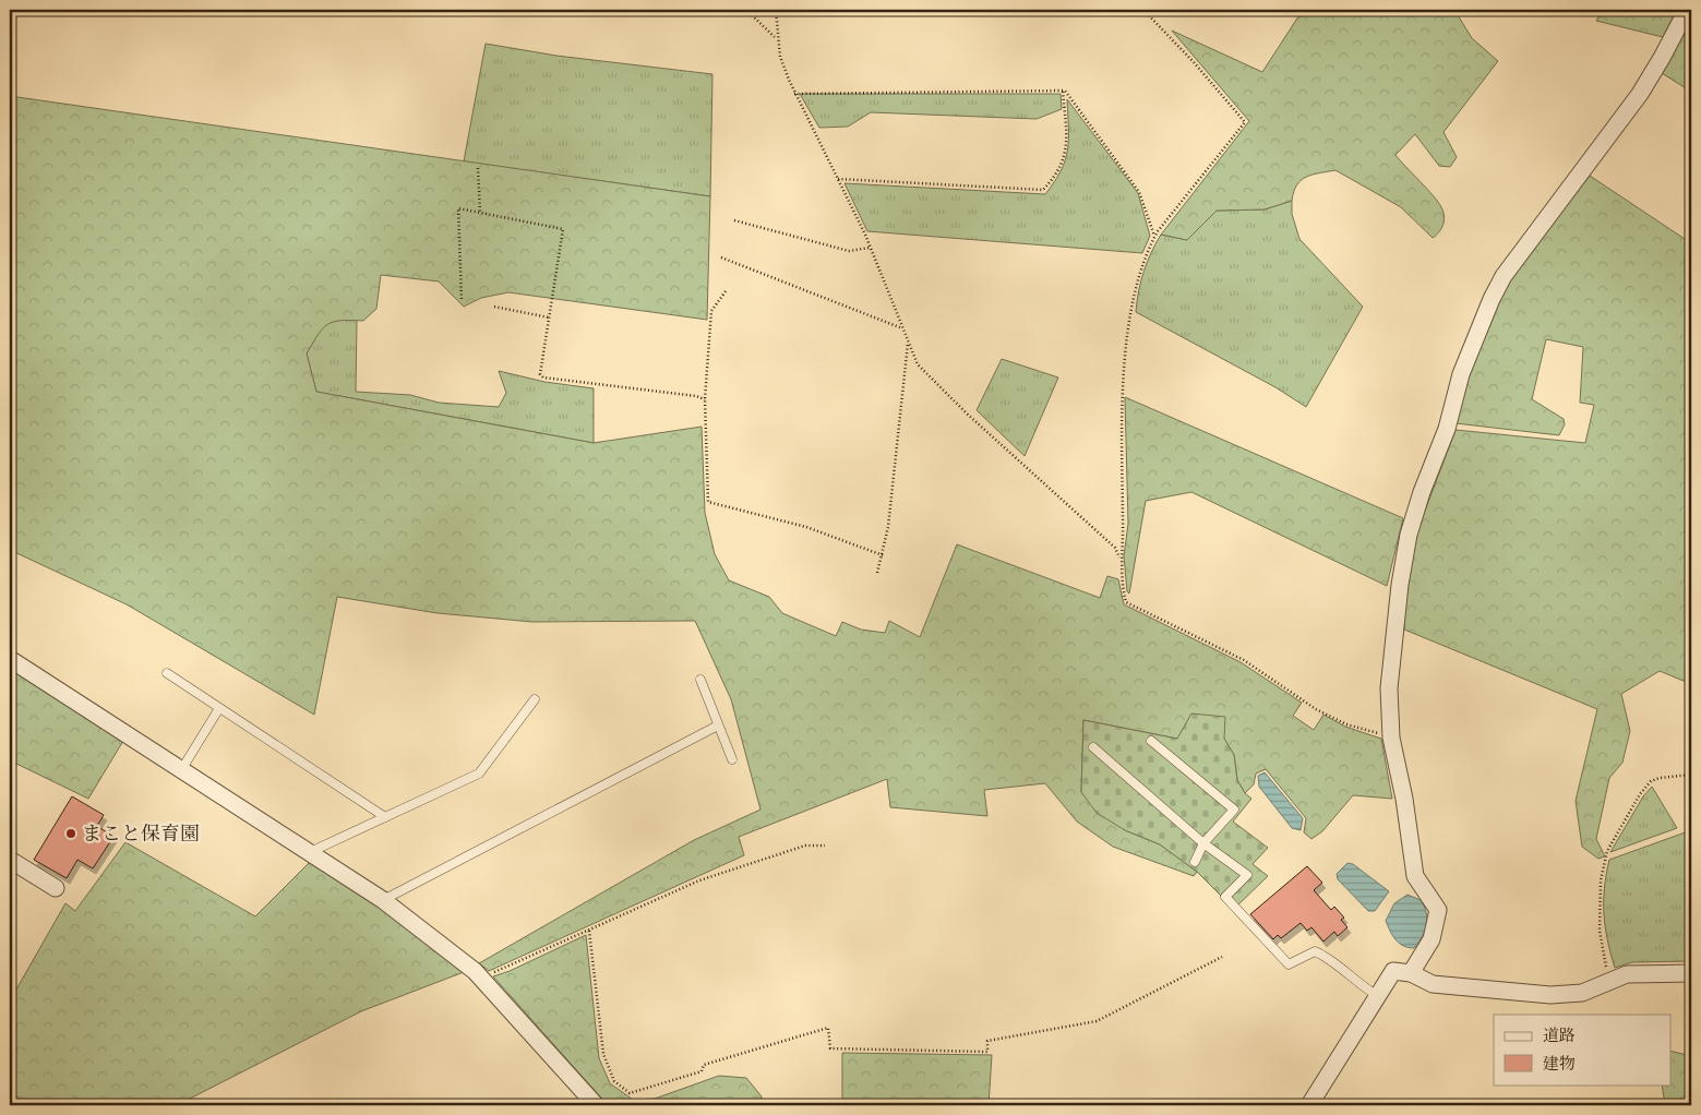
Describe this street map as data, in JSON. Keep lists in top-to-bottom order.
{
  "places": ["まこと保育園"],
  "legend": ["道路", "建物"]
}
